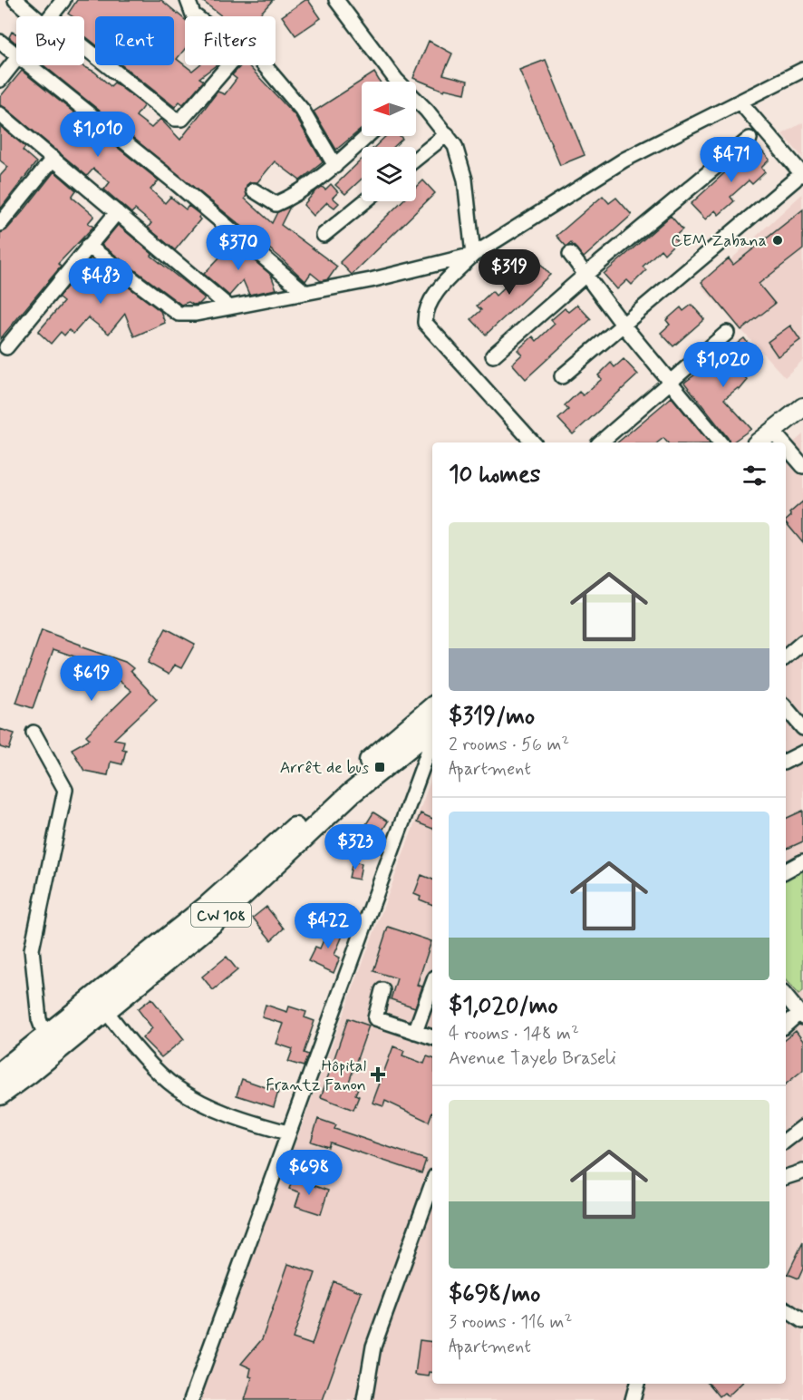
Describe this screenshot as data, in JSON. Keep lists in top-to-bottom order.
{
  "streets": {
    "highway": ["CW 108"]
  },
  "places": {
    "other": ["CEM Zabana"],
    "transit": ["Arrêt de bus"],
    "health": ["Hôpital Frantz Fanon"]
  },
  "north": "left",
  "page": {
    "chip": ["Buy", "Rent", "Filters"],
    "price": [
      "$1,010",
      "$471",
      "$370",
      "$319",
      "$483",
      "$1,020",
      "$619",
      "$323",
      "$422",
      "$698"
    ],
    "heading": "10 homes",
    "list": [
      {
        "name": "$319/mo",
        "note": "2 rooms · 56 m² · Apartment"
      },
      {
        "name": "$1,020/mo",
        "note": "4 rooms · 148 m² · Avenue Tayeb Braseli"
      },
      {
        "name": "$698/mo",
        "note": "3 rooms · 116 m² · Apartment"
      }
    ]
  }
}
